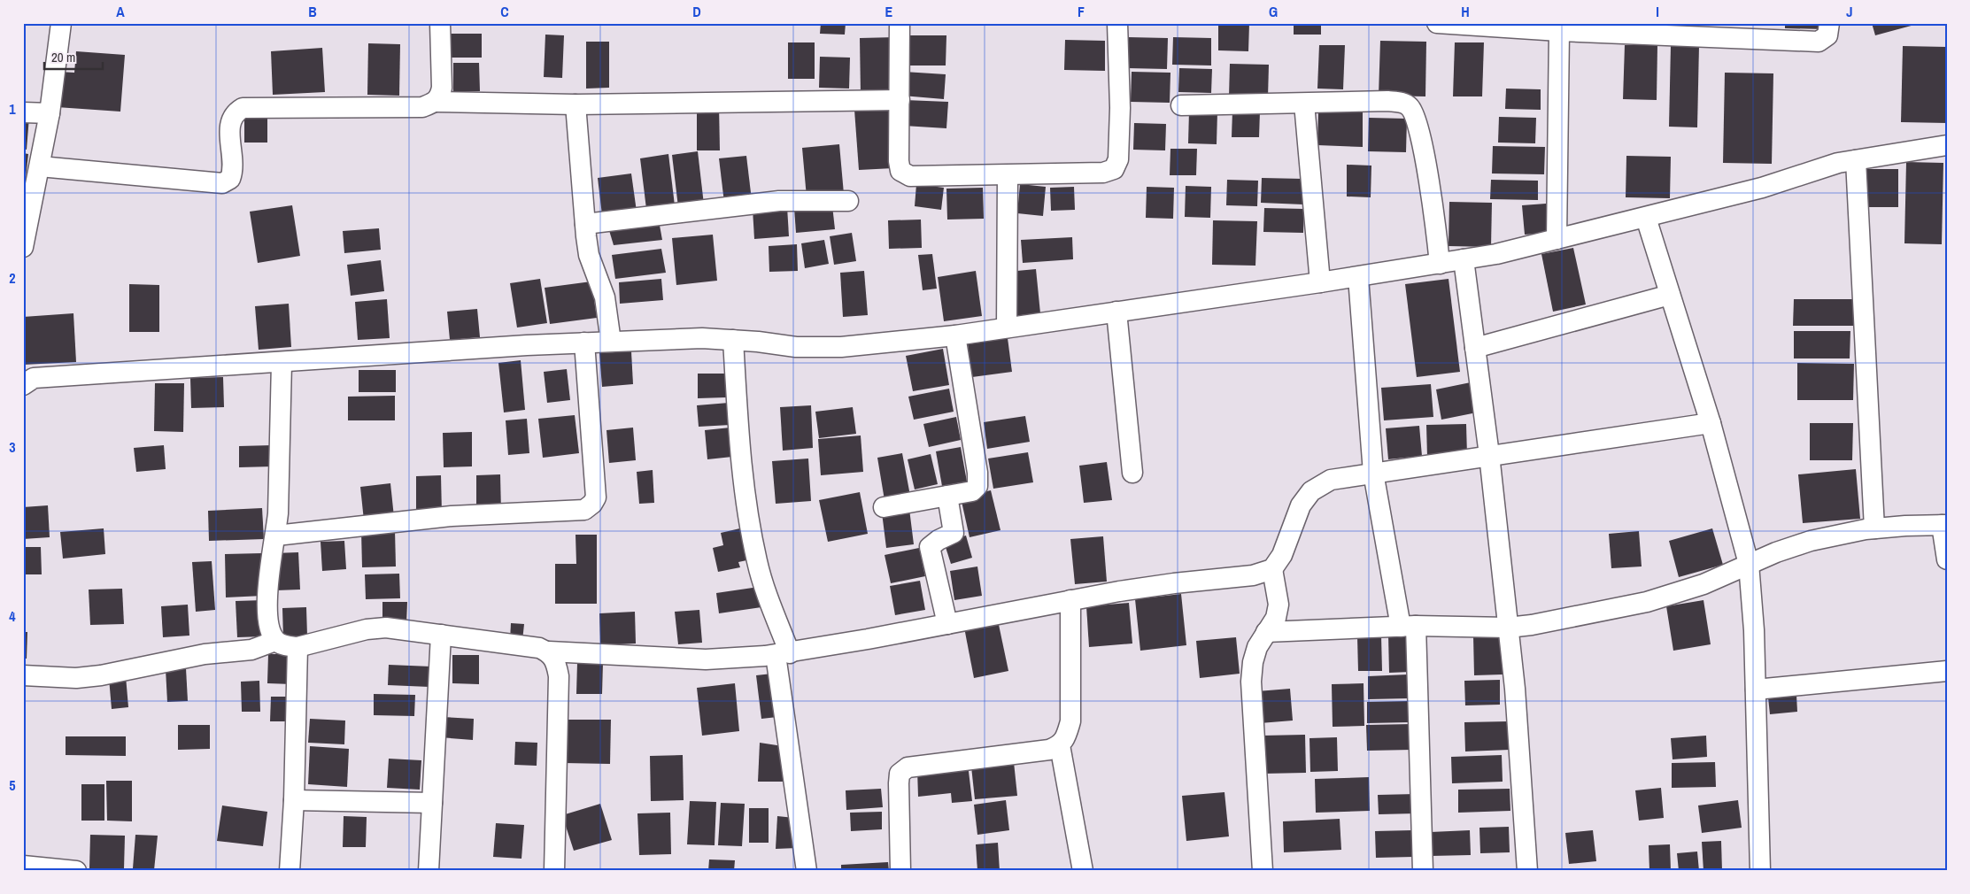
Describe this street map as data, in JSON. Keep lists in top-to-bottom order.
{
  "scale_bar": "20 m",
  "grid": {
    "columns": [
      "A",
      "B",
      "C",
      "D",
      "E",
      "F",
      "G",
      "H",
      "I",
      "J"
    ],
    "rows": [
      "1",
      "2",
      "3",
      "4",
      "5"
    ]
  }
}
